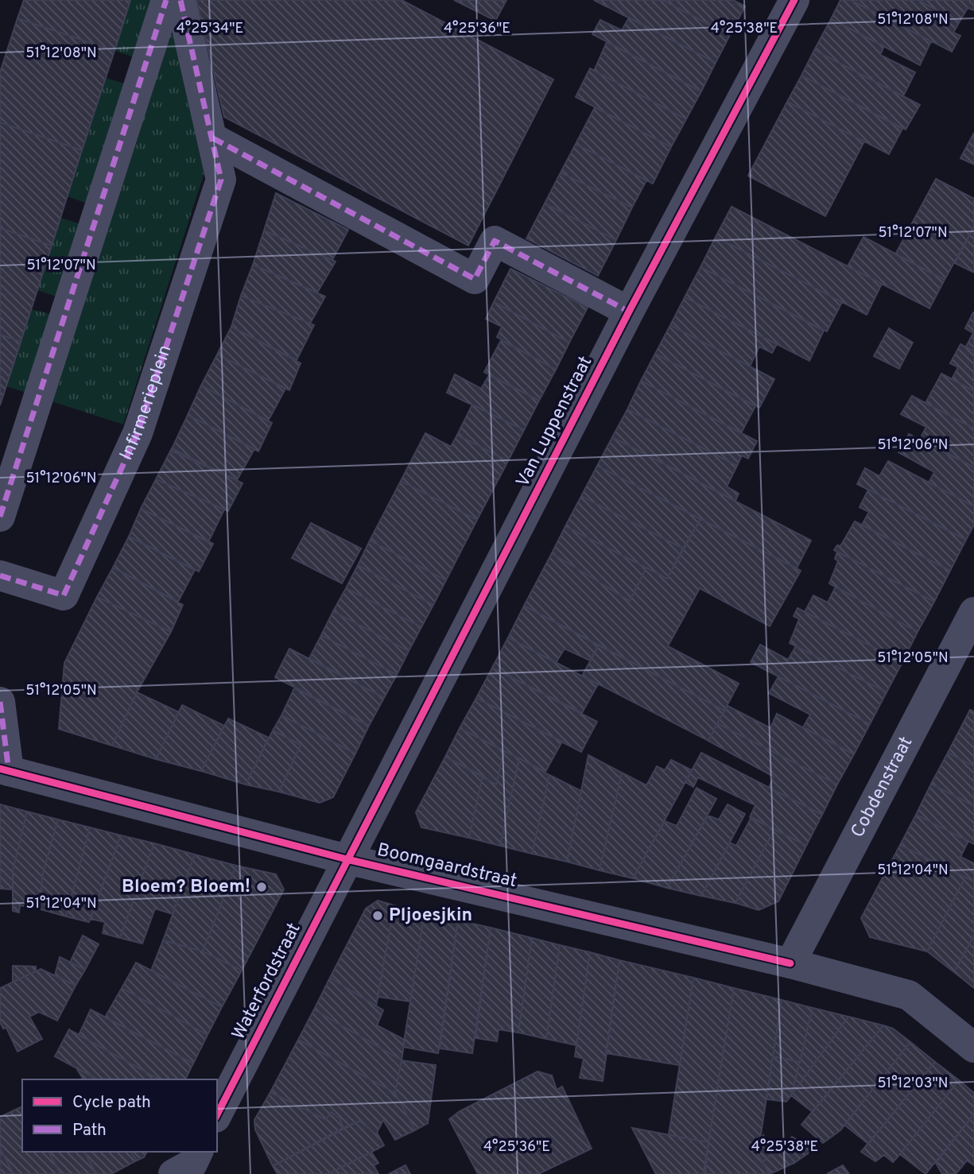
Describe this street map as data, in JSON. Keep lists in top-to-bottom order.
{
  "streets": {
    "street": [
      "Infirmerieplein",
      "Van Luppenstraat",
      "Cobdenstraat",
      "Boomgaardstraat",
      "Waterfordstraat"
    ]
  },
  "crossings": [
    ["Van Luppenstraat", "Boomgaardstraat"],
    ["Van Luppenstraat", "Waterfordstraat"],
    ["Cobdenstraat", "Boomgaardstraat"],
    ["Boomgaardstraat", "Waterfordstraat"]
  ],
  "places": ["Bloem? Bloem!", "Pljoesjkin"],
  "legend": ["Cycle path", "Path"],
  "coordinates": [
    "51°12'08\"N",
    "4°25'34\"E",
    "4°25'36\"E",
    "4°25'38\"E",
    "51°12'07\"N",
    "51°12'06\"N",
    "51°12'05\"N",
    "51°12'04\"N",
    "51°12'03\"N"
  ]
}
